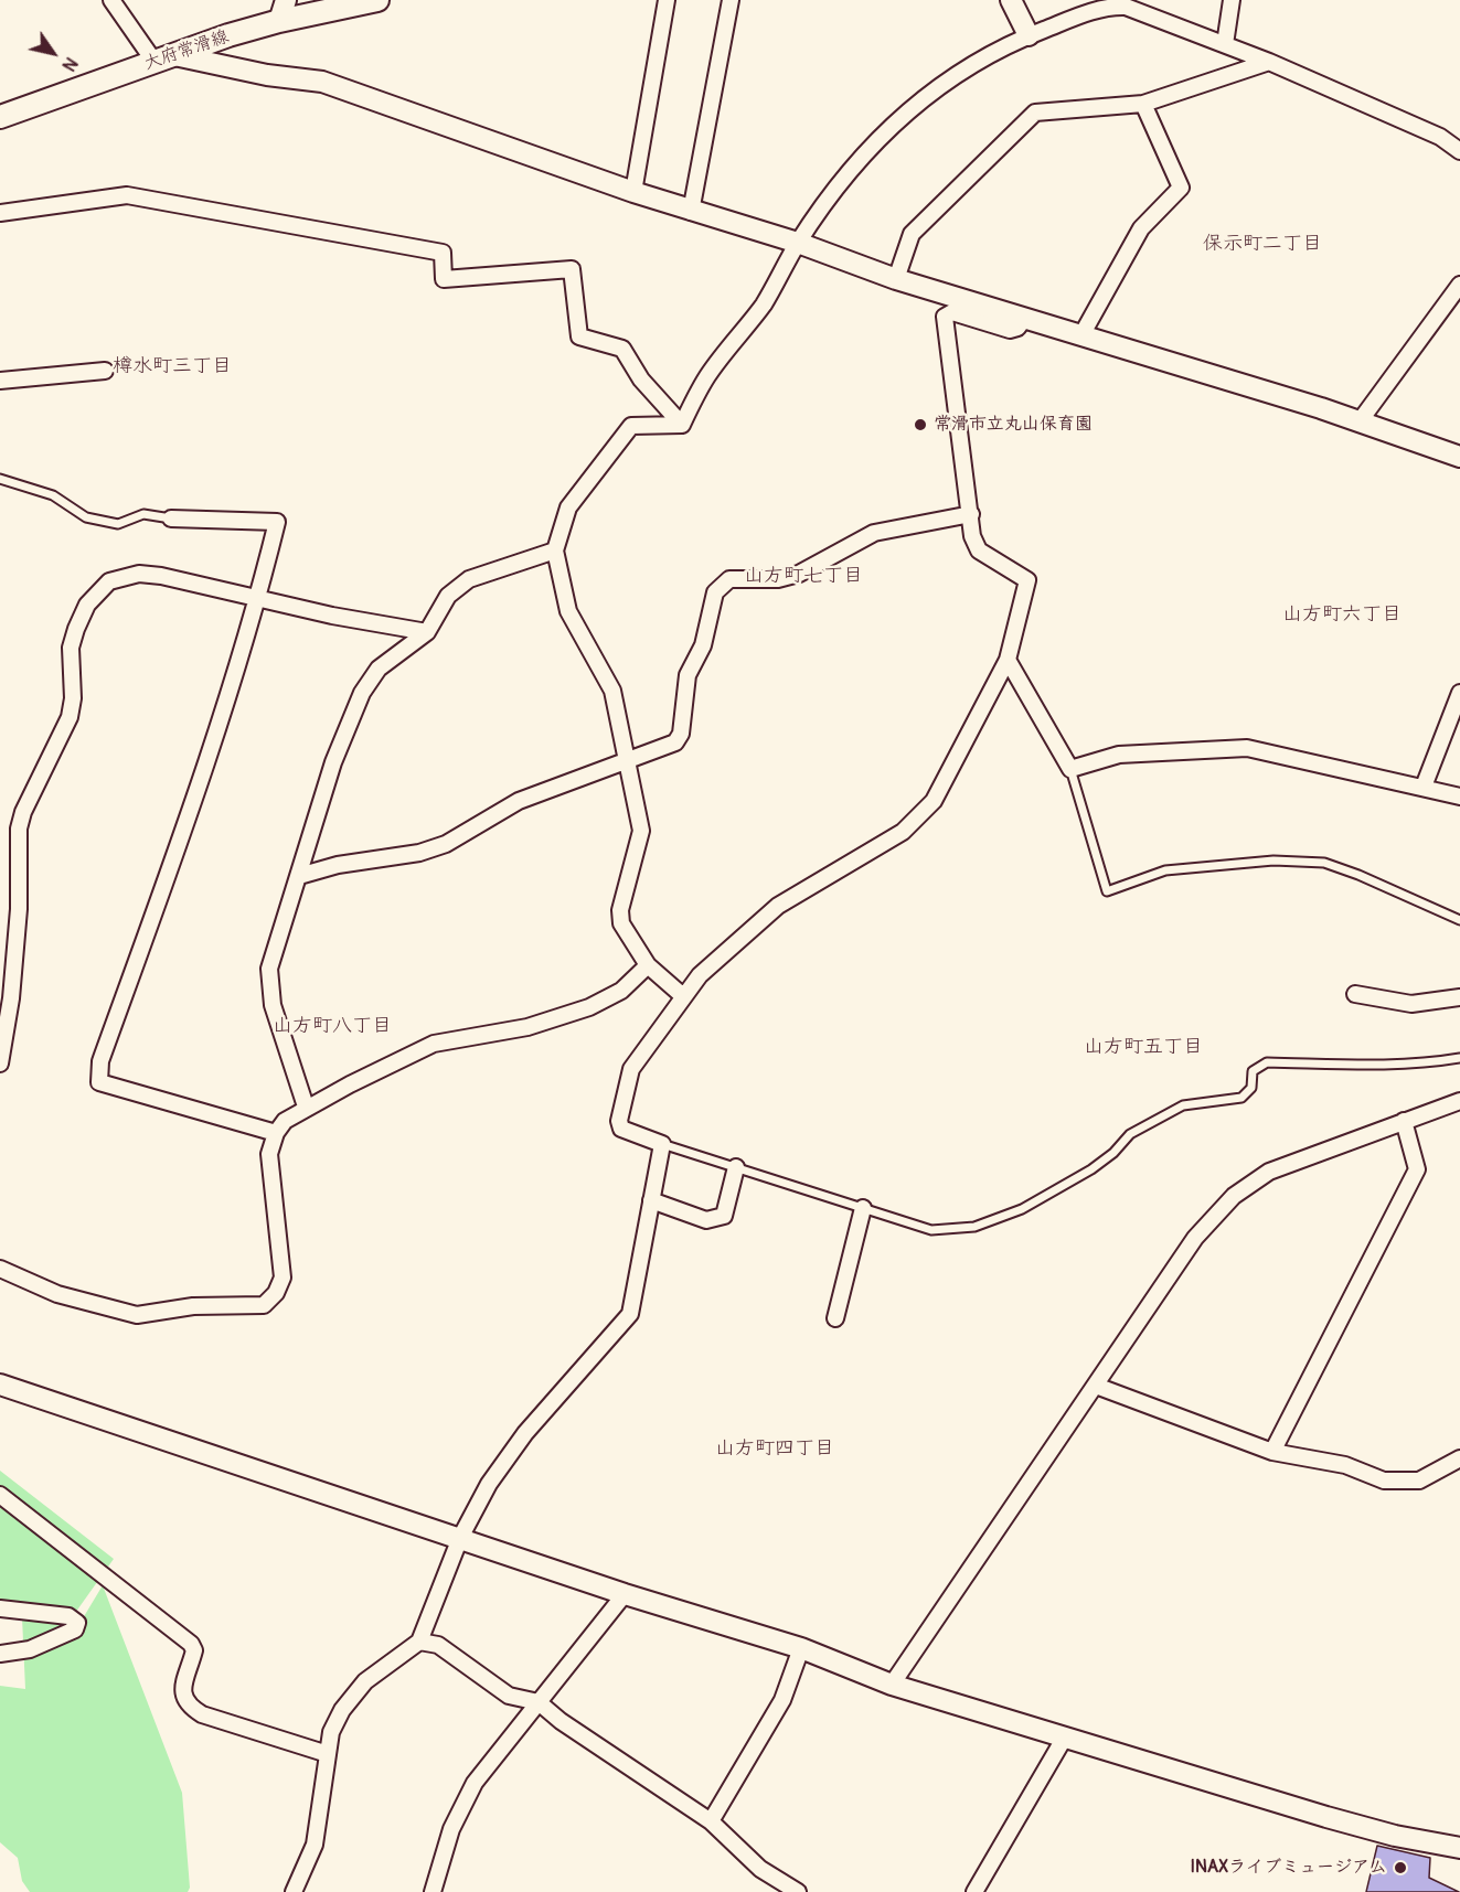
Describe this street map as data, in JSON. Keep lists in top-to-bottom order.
{
  "streets": {
    "main road": ["大府常滑線"]
  },
  "districts": [
    "保示町二丁目",
    "樽水町三丁目",
    "山方町七丁目",
    "山方町六丁目",
    "山方町八丁目",
    "山方町五丁目",
    "山方町四丁目"
  ],
  "places": ["常滑市立丸山保育園", "INAXライブミュージアム"],
  "north": "bottom right"
}
